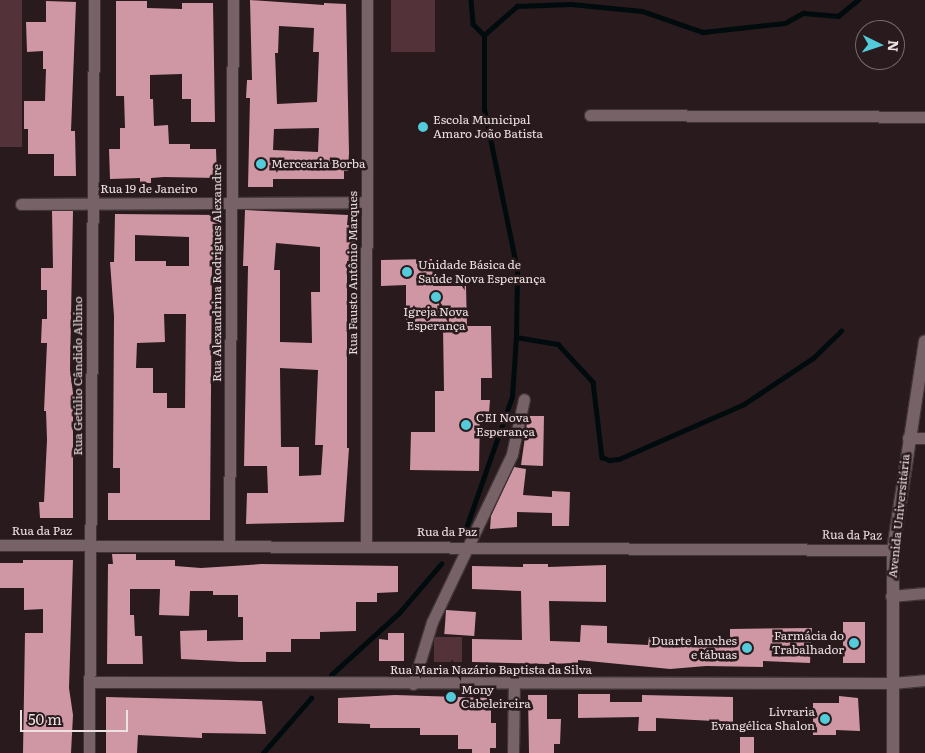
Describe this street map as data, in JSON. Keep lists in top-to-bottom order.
{
  "streets": {
    "main road": ["Avenida Universitária"],
    "street": [
      "Rua 19 de Janeiro",
      "Rua Alexandrina Rodrigues Alexandre",
      "Rua Fausto Antônio Marques",
      "Rua Getúlio Cândido Albino",
      "Rua da Paz",
      "Rua Maria Nazário Baptista da Silva"
    ]
  },
  "crossings": [
    ["Rua 19 de Janeiro", "Rua Alexandrina Rodrigues Alexandre"],
    ["Rua 19 de Janeiro", "Rua Fausto Antônio Marques"],
    ["Rua 19 de Janeiro", "Rua Getúlio Cândido Albino"],
    ["Rua Alexandrina Rodrigues Alexandre", "Rua da Paz"],
    ["Rua Fausto Antônio Marques", "Rua da Paz"],
    ["Rua Getúlio Cândido Albino", "Rua da Paz"],
    ["Rua Getúlio Cândido Albino", "Rua Maria Nazário Baptista da Silva"],
    ["Avenida Universitária", "Rua da Paz"],
    ["Avenida Universitária", "Rua Maria Nazário Baptista da Silva"]
  ],
  "places": [
    "Escola Municipal Amaro João Batista",
    "Mercearia Borba",
    "Unidade Básica de Saúde Nova Esperança",
    "Igreja Nova Esperança",
    "CEI Nova Esperança",
    "Farmácia do Trabalhador",
    "Duarte lanches e tábuas",
    "Mony Cabeleireira",
    "Livraria Evangélica Shalon"
  ],
  "scale_bar": "50 m",
  "north": "right"
}
